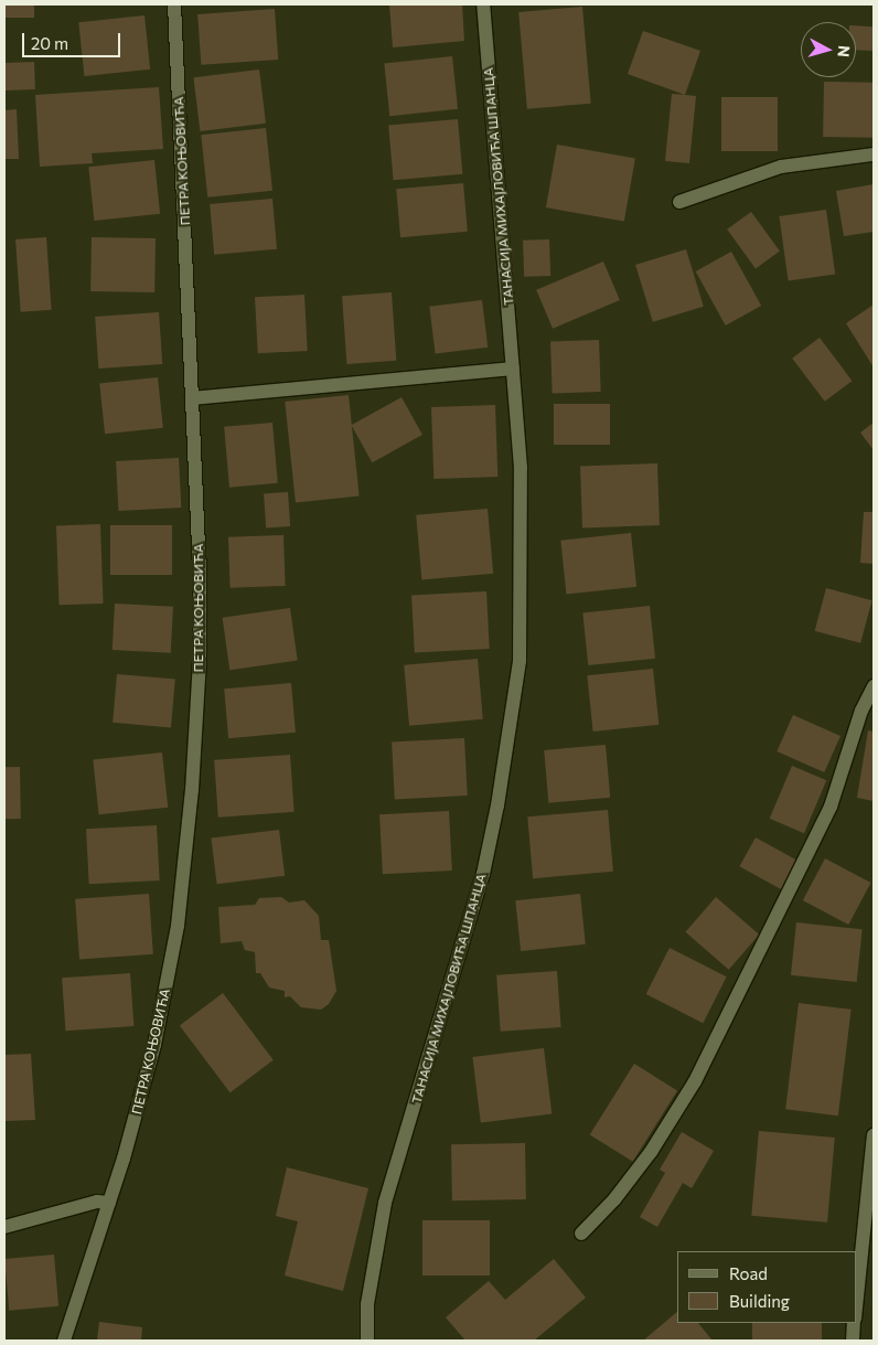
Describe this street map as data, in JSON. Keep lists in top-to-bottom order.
{
  "streets": {
    "street": ["ПЕТРА КОЊОВИЋА", "ТАНАСИЈА МИХАЈЛОВИЋА ШПАНЦА"]
  },
  "legend": ["Road", "Building"],
  "scale_bar": "20 m",
  "north": "right"
}
